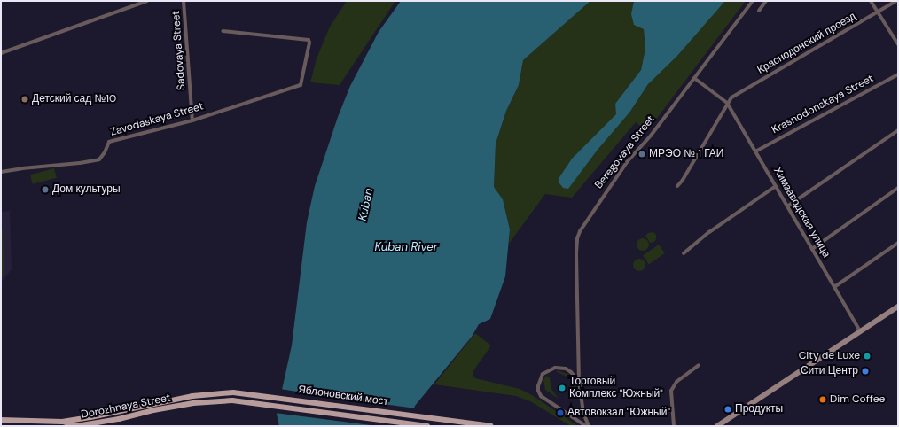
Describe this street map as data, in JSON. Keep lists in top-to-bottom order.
{
  "streets": {
    "main road": ["Яблоновский мост", "Dorozhnaya Street"],
    "street": [
      "Краснодонский проезд",
      "Sadovaya Street",
      "Krasnodonskaya Street",
      "Zavodaskaya Street",
      "Beregovaya Street",
      "Химзаводская улица"
    ]
  },
  "crossings": [
    ["Краснодонский проезд", "Химзаводская улица"],
    ["Sadovaya Street", "Zavodaskaya Street"],
    ["Krasnodonskaya Street", "Химзаводская улица"],
    ["Beregovaya Street", "Химзаводская улица"],
    ["Яблоновский мост", "Dorozhnaya Street"]
  ],
  "water": ["Kuban", "Kuban River"],
  "places": [
    "Детский сад №10",
    "МРЭО № 1 ГАИ",
    "Дом культуры",
    "City de Luxe",
    "Сити Центр",
    "Торговый Комплекс \"Южный\"",
    "Dim Coffee",
    "Продукты",
    "Автовокзал \"Южный\""
  ]
}
